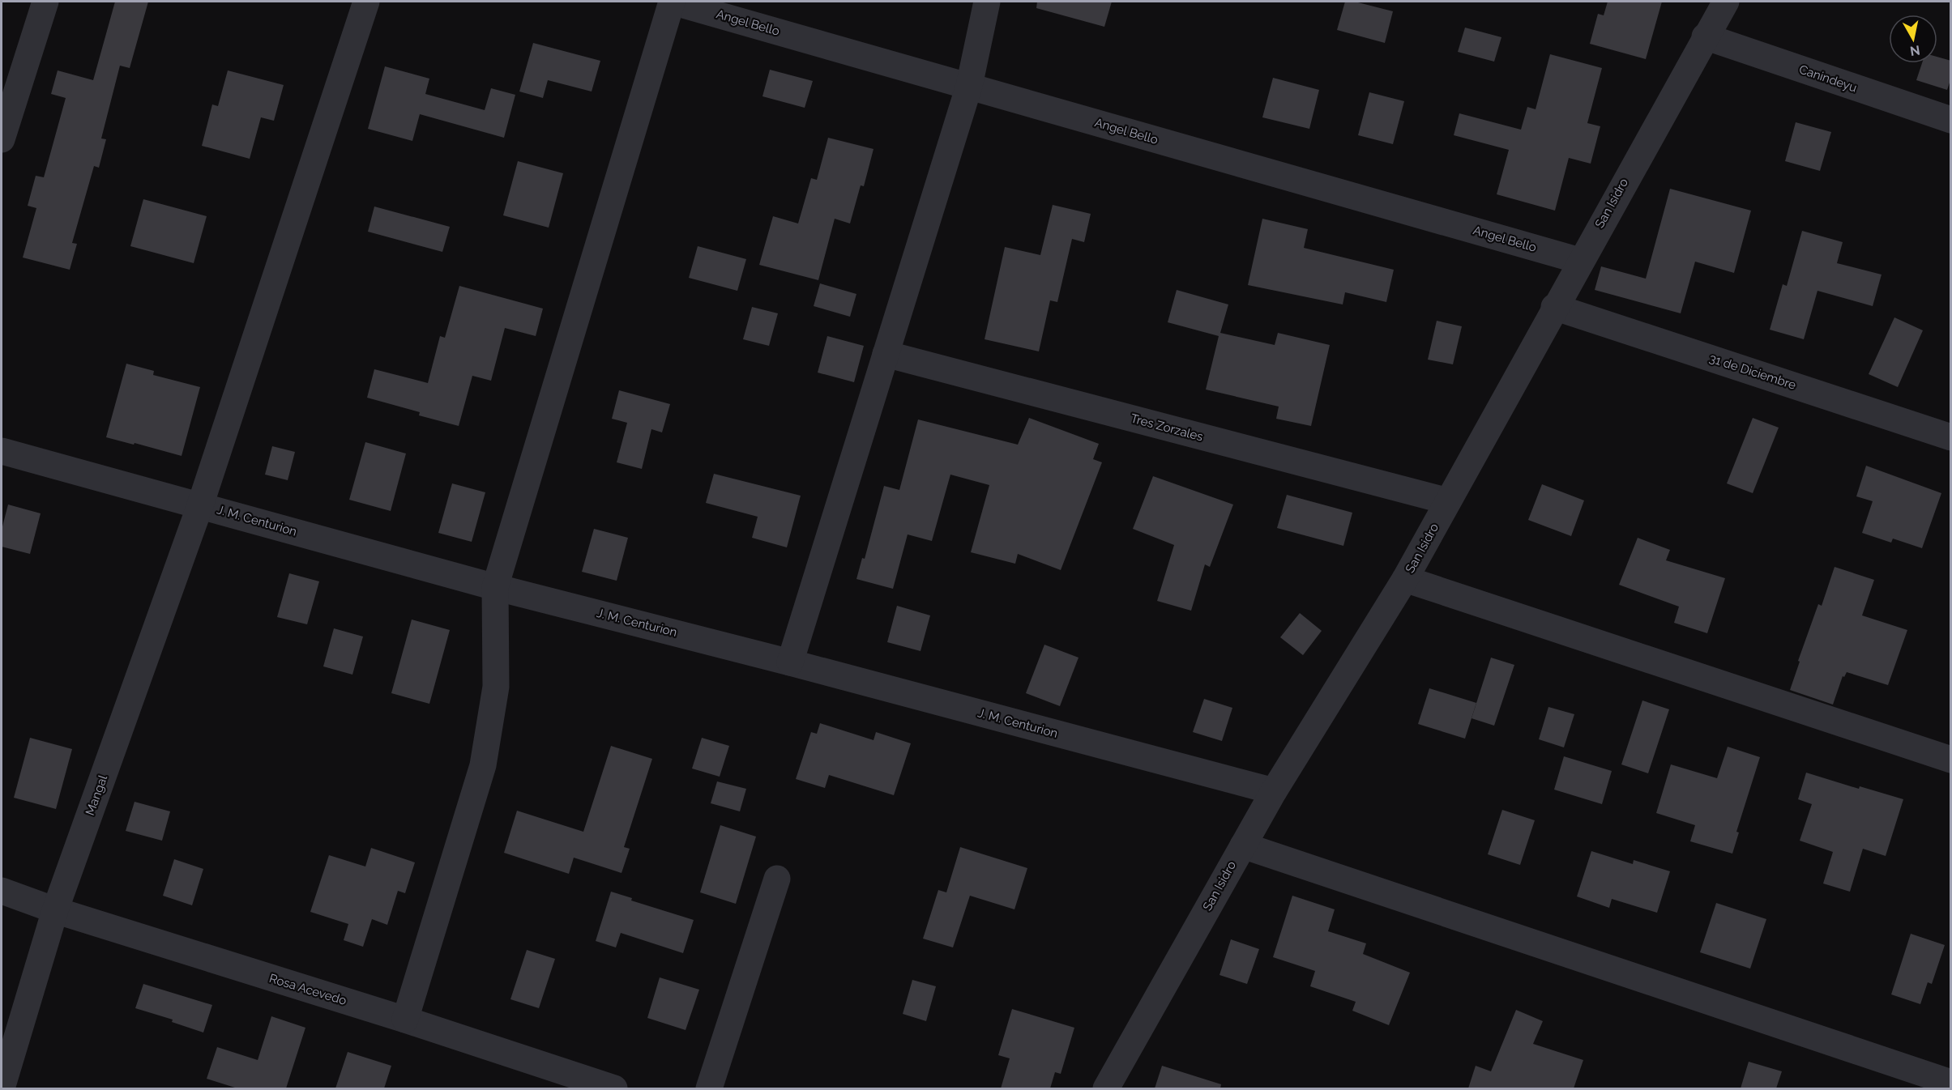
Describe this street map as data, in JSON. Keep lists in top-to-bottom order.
{
  "streets": {
    "street": [
      "Angel Bello",
      "Canindeyu",
      "San Isidro",
      "31 de Diciembre",
      "Tres Zorzales",
      "J. M. Centurion",
      "Mangal",
      "Rosa Acevedo"
    ]
  },
  "crossings": [
    ["Angel Bello", "San Isidro"],
    ["Canindeyu", "San Isidro"],
    ["San Isidro", "31 de Diciembre"],
    ["San Isidro", "Tres Zorzales"],
    ["San Isidro", "J. M. Centurion"],
    ["J. M. Centurion", "Mangal"],
    ["Mangal", "Rosa Acevedo"]
  ],
  "north": "bottom"
}
